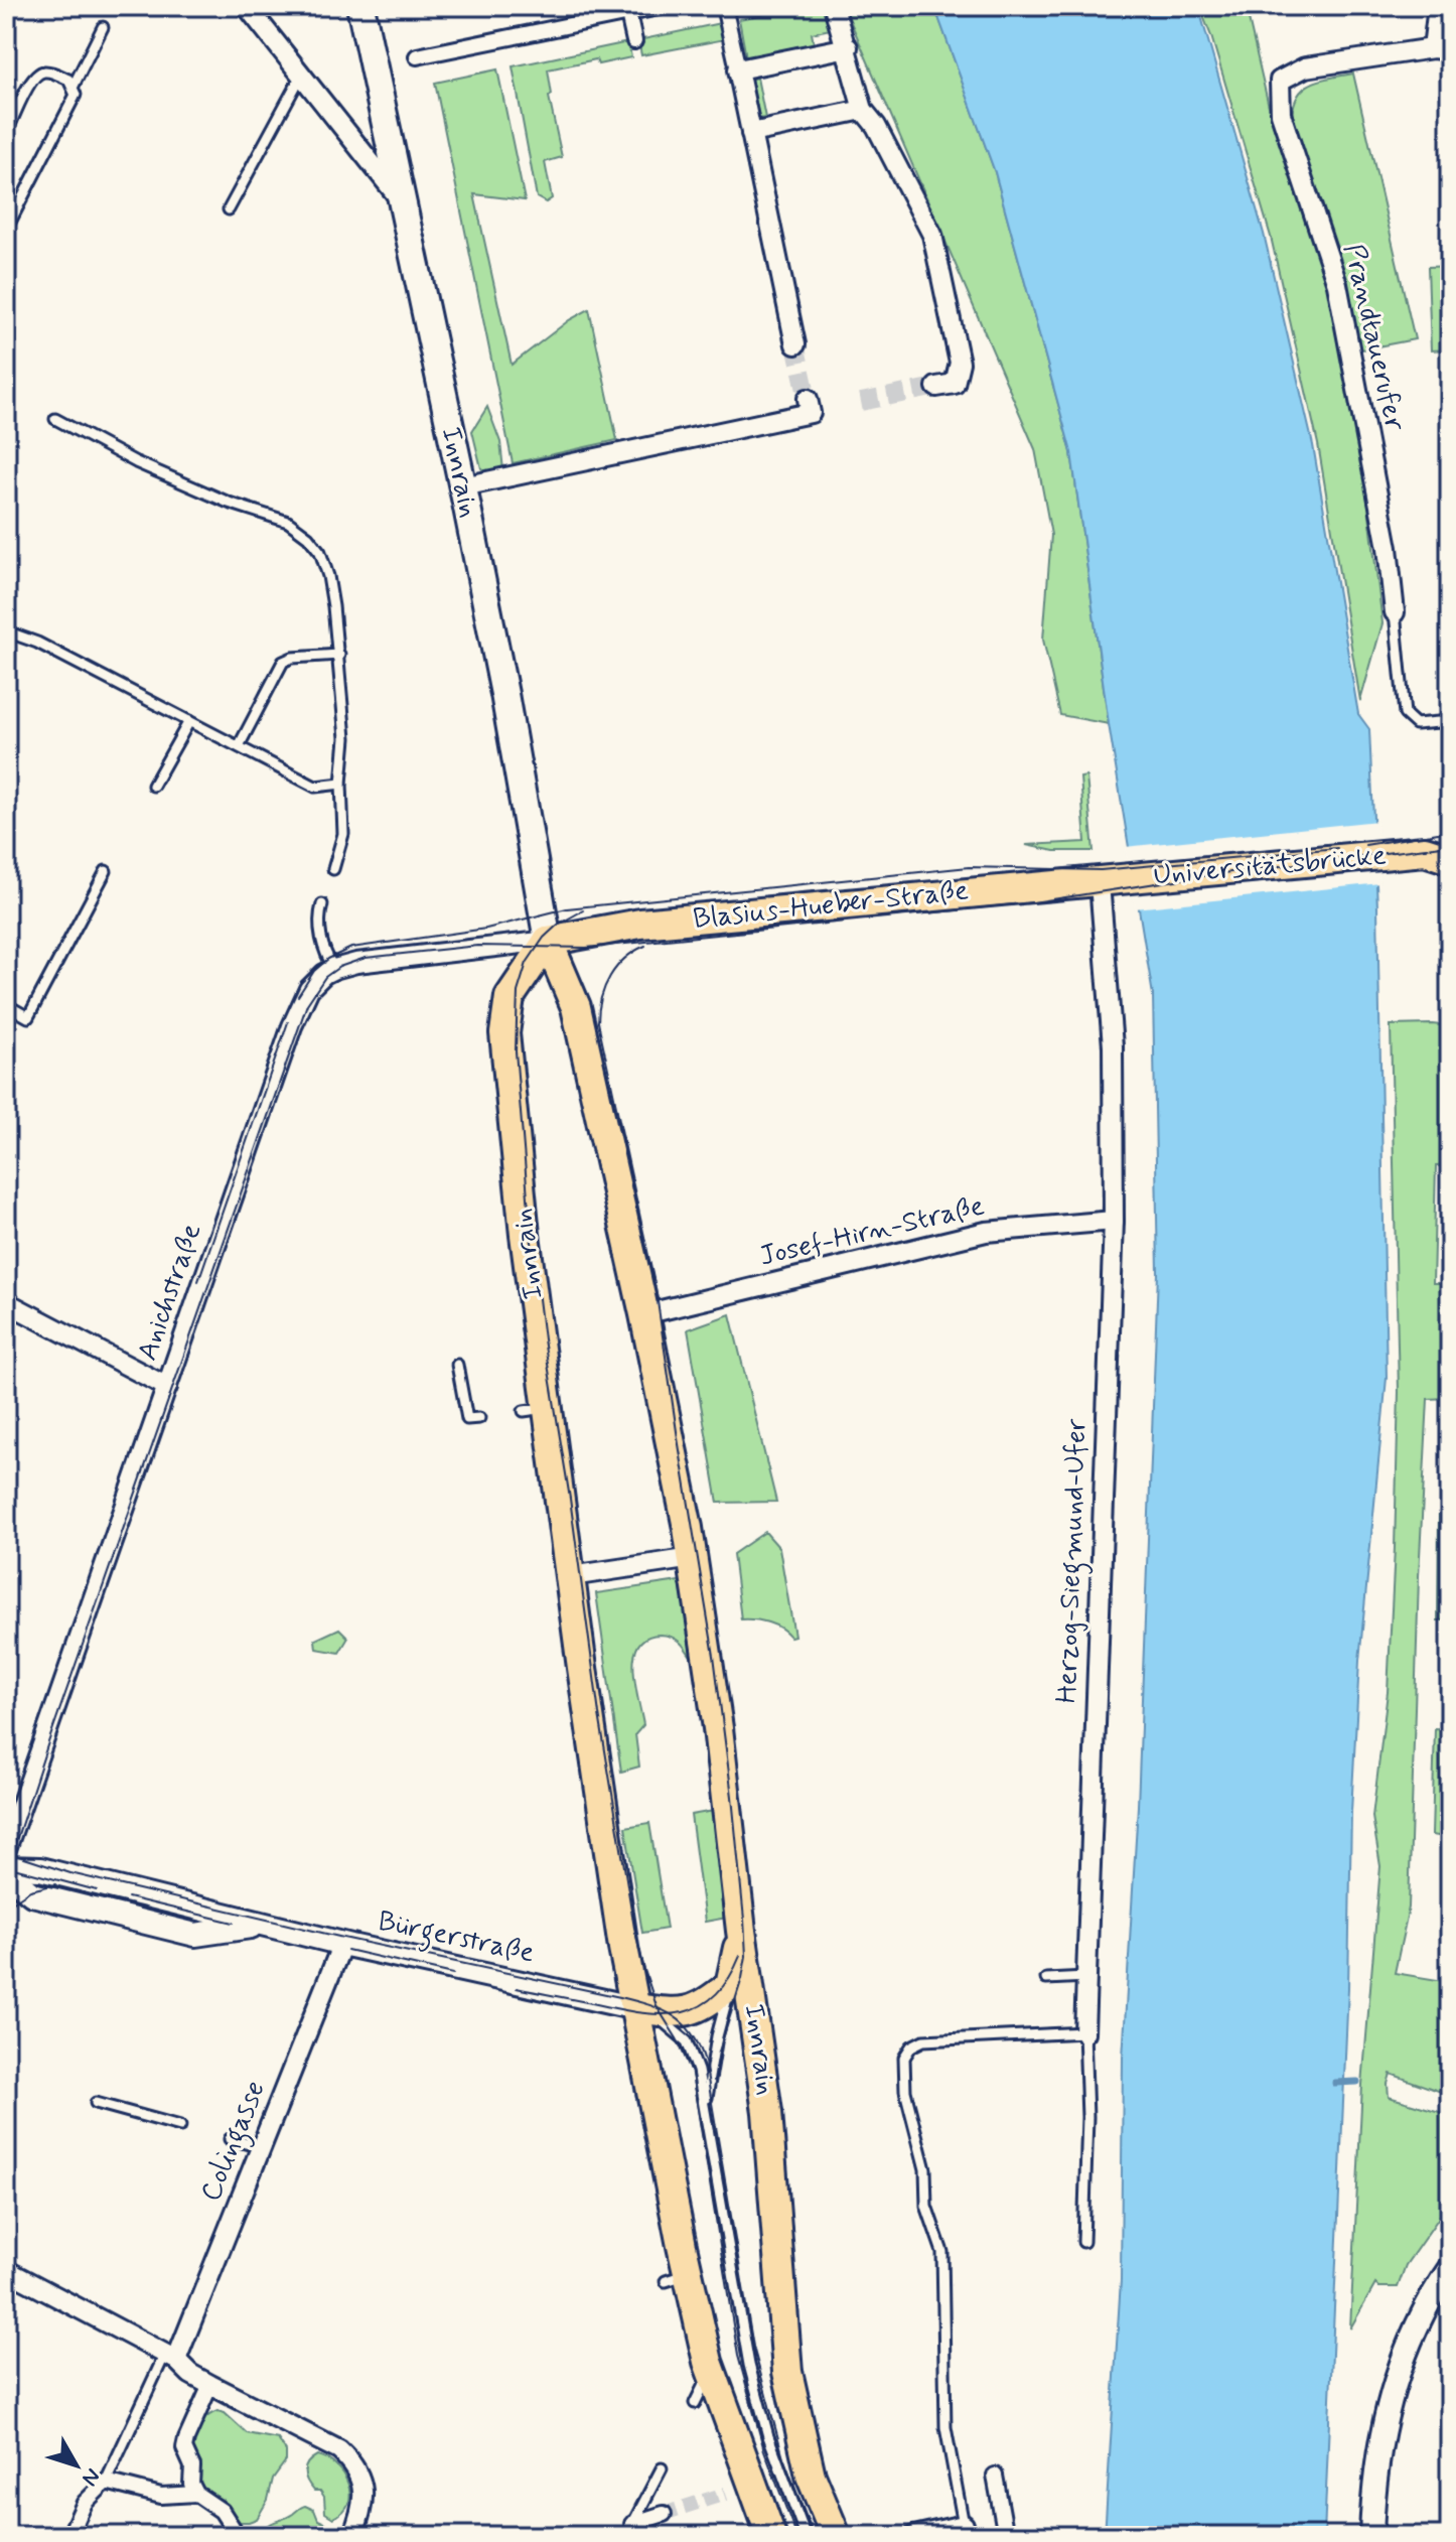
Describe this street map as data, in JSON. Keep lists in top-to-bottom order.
{
  "streets": {
    "main road": ["Innrain", "Universitätsbrücke", "Blasius-Hueber-Straße"],
    "street": [
      "Prandtauerufer",
      "Josef-Hirn-Straße",
      "Anichstraße",
      "Herzog-Siegmund-Ufer",
      "Bürgerstraße",
      "Colingasse"
    ]
  },
  "crossings": [
    ["Innrain", "Blasius-Hueber-Straße"],
    ["Innrain", "Josef-Hirn-Straße"],
    ["Innrain", "Bürgerstraße"],
    ["Universitätsbrücke", "Blasius-Hueber-Straße"],
    ["Universitätsbrücke", "Herzog-Siegmund-Ufer"],
    ["Blasius-Hueber-Straße", "Herzog-Siegmund-Ufer"],
    ["Josef-Hirn-Straße", "Herzog-Siegmund-Ufer"],
    ["Bürgerstraße", "Colingasse"]
  ],
  "north": "bottom right"
}
